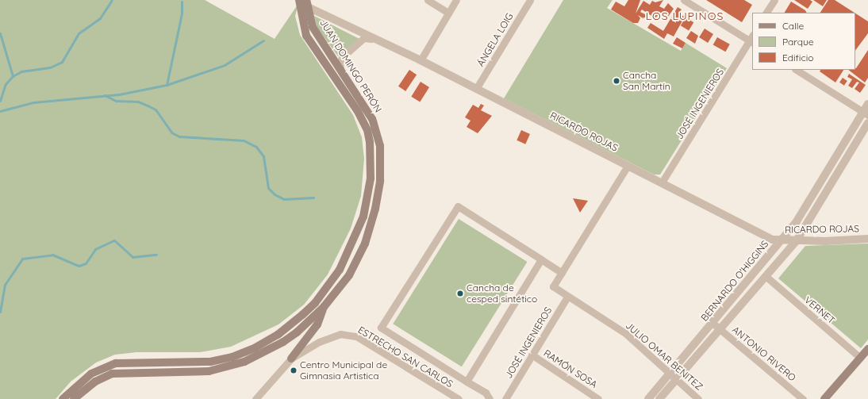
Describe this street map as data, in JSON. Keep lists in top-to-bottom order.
{
  "streets": {
    "main road": ["JUAN DOMINGO PERÓN"],
    "street": [
      "ÁNGELA LOIG",
      "JOSÉ INGENIEROS",
      "RICARDO ROJAS",
      "BERNARDO O'HIGGINS",
      "VERNET",
      "ANTONIO RIVERO",
      "JULIO OMAR BENITEZ",
      "ESTRECHO SAN CARLOS",
      "RAMÓN SOSA"
    ]
  },
  "crossings": [
    ["ÁNGELA LOIG", "RICARDO ROJAS"],
    ["JUAN DOMINGO PERÓN", "RICARDO ROJAS"],
    ["JOSÉ INGENIEROS", "RICARDO ROJAS"],
    ["JOSÉ INGENIEROS", "JULIO OMAR BENITEZ"],
    ["JOSÉ INGENIEROS", "RAMÓN SOSA"],
    ["RICARDO ROJAS", "BERNARDO O'HIGGINS"],
    ["BERNARDO O'HIGGINS", "VERNET"],
    ["BERNARDO O'HIGGINS", "ANTONIO RIVERO"],
    ["BERNARDO O'HIGGINS", "JULIO OMAR BENITEZ"]
  ],
  "districts": ["LOS LUPINOS"],
  "places": ["Cancha San Martín", "Cancha de cesped sintético", "Centro Municipal de Gimnasia Artistica"],
  "legend": ["Calle", "Parque", "Edificio"]
}
